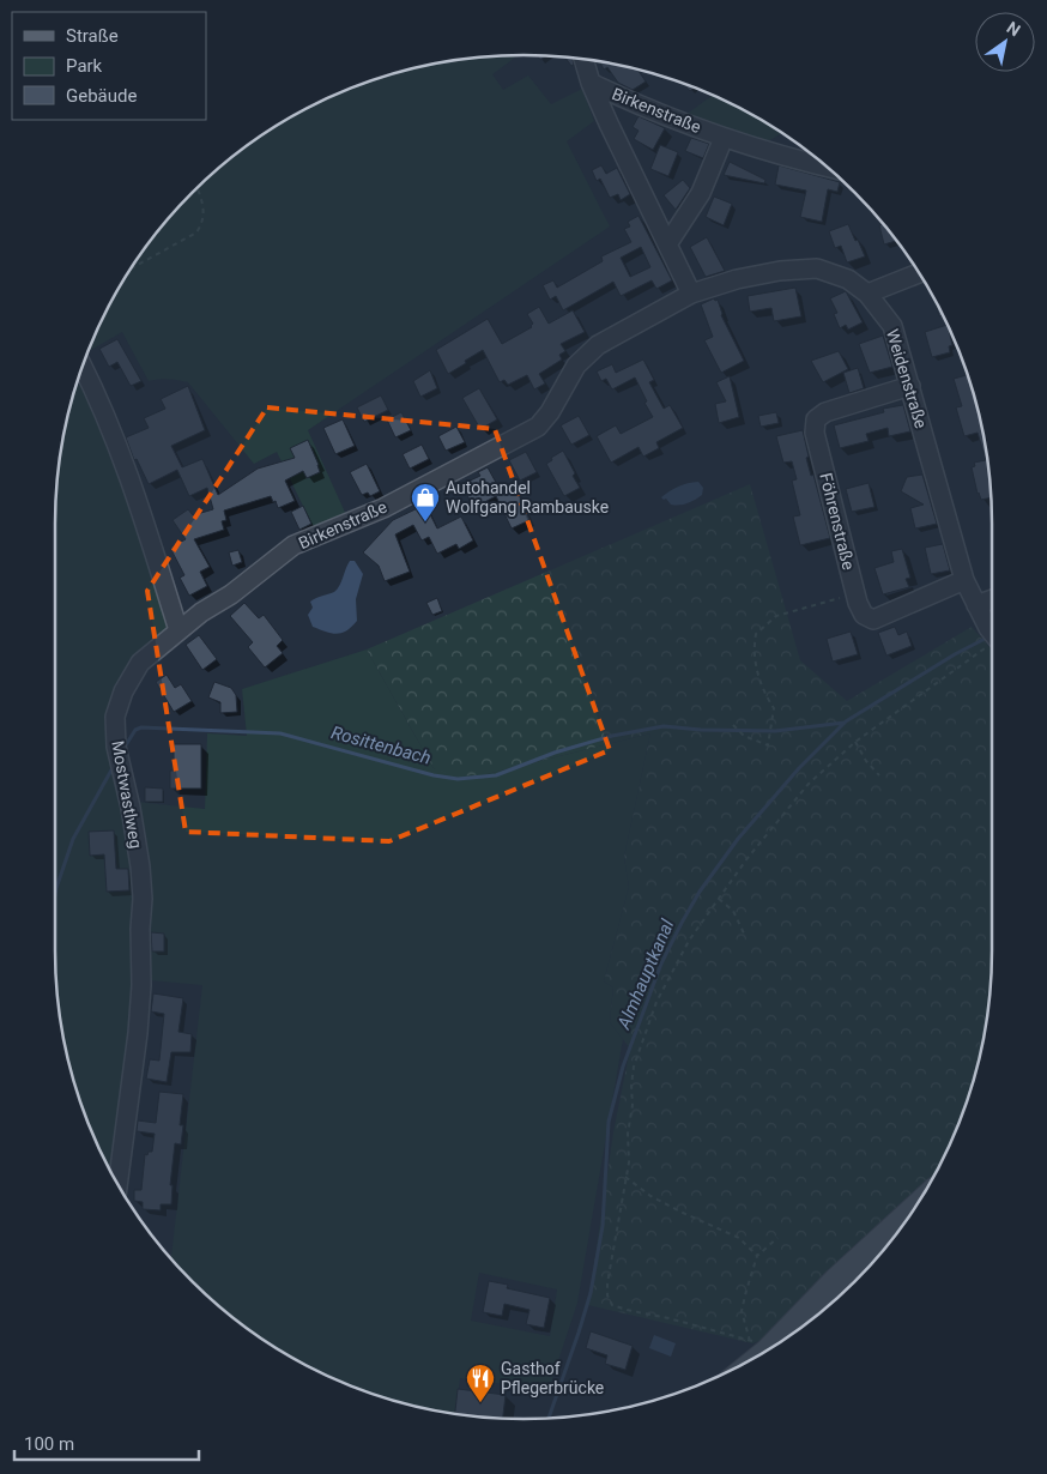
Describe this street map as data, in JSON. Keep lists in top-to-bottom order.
{
  "streets": {
    "street": [
      "Birkenstraße",
      "Weidenstraße",
      "Föhrenstraße",
      "Mostwastlweg"
    ]
  },
  "crossings": [
    ["Birkenstraße", "Weidenstraße"],
    ["Birkenstraße", "Mostwastlweg"],
    ["Weidenstraße", "Föhrenstraße"]
  ],
  "water": ["Rosittenbach", "Almhauptkanal"],
  "places": {
    "shop": ["Autohandel Wolfgang Rambauske"],
    "restaurant": ["Gasthof Pflegerbrücke"]
  },
  "legend": ["Straße", "Park", "Gebäude"],
  "scale_bar": "100 m",
  "north": "top right"
}
